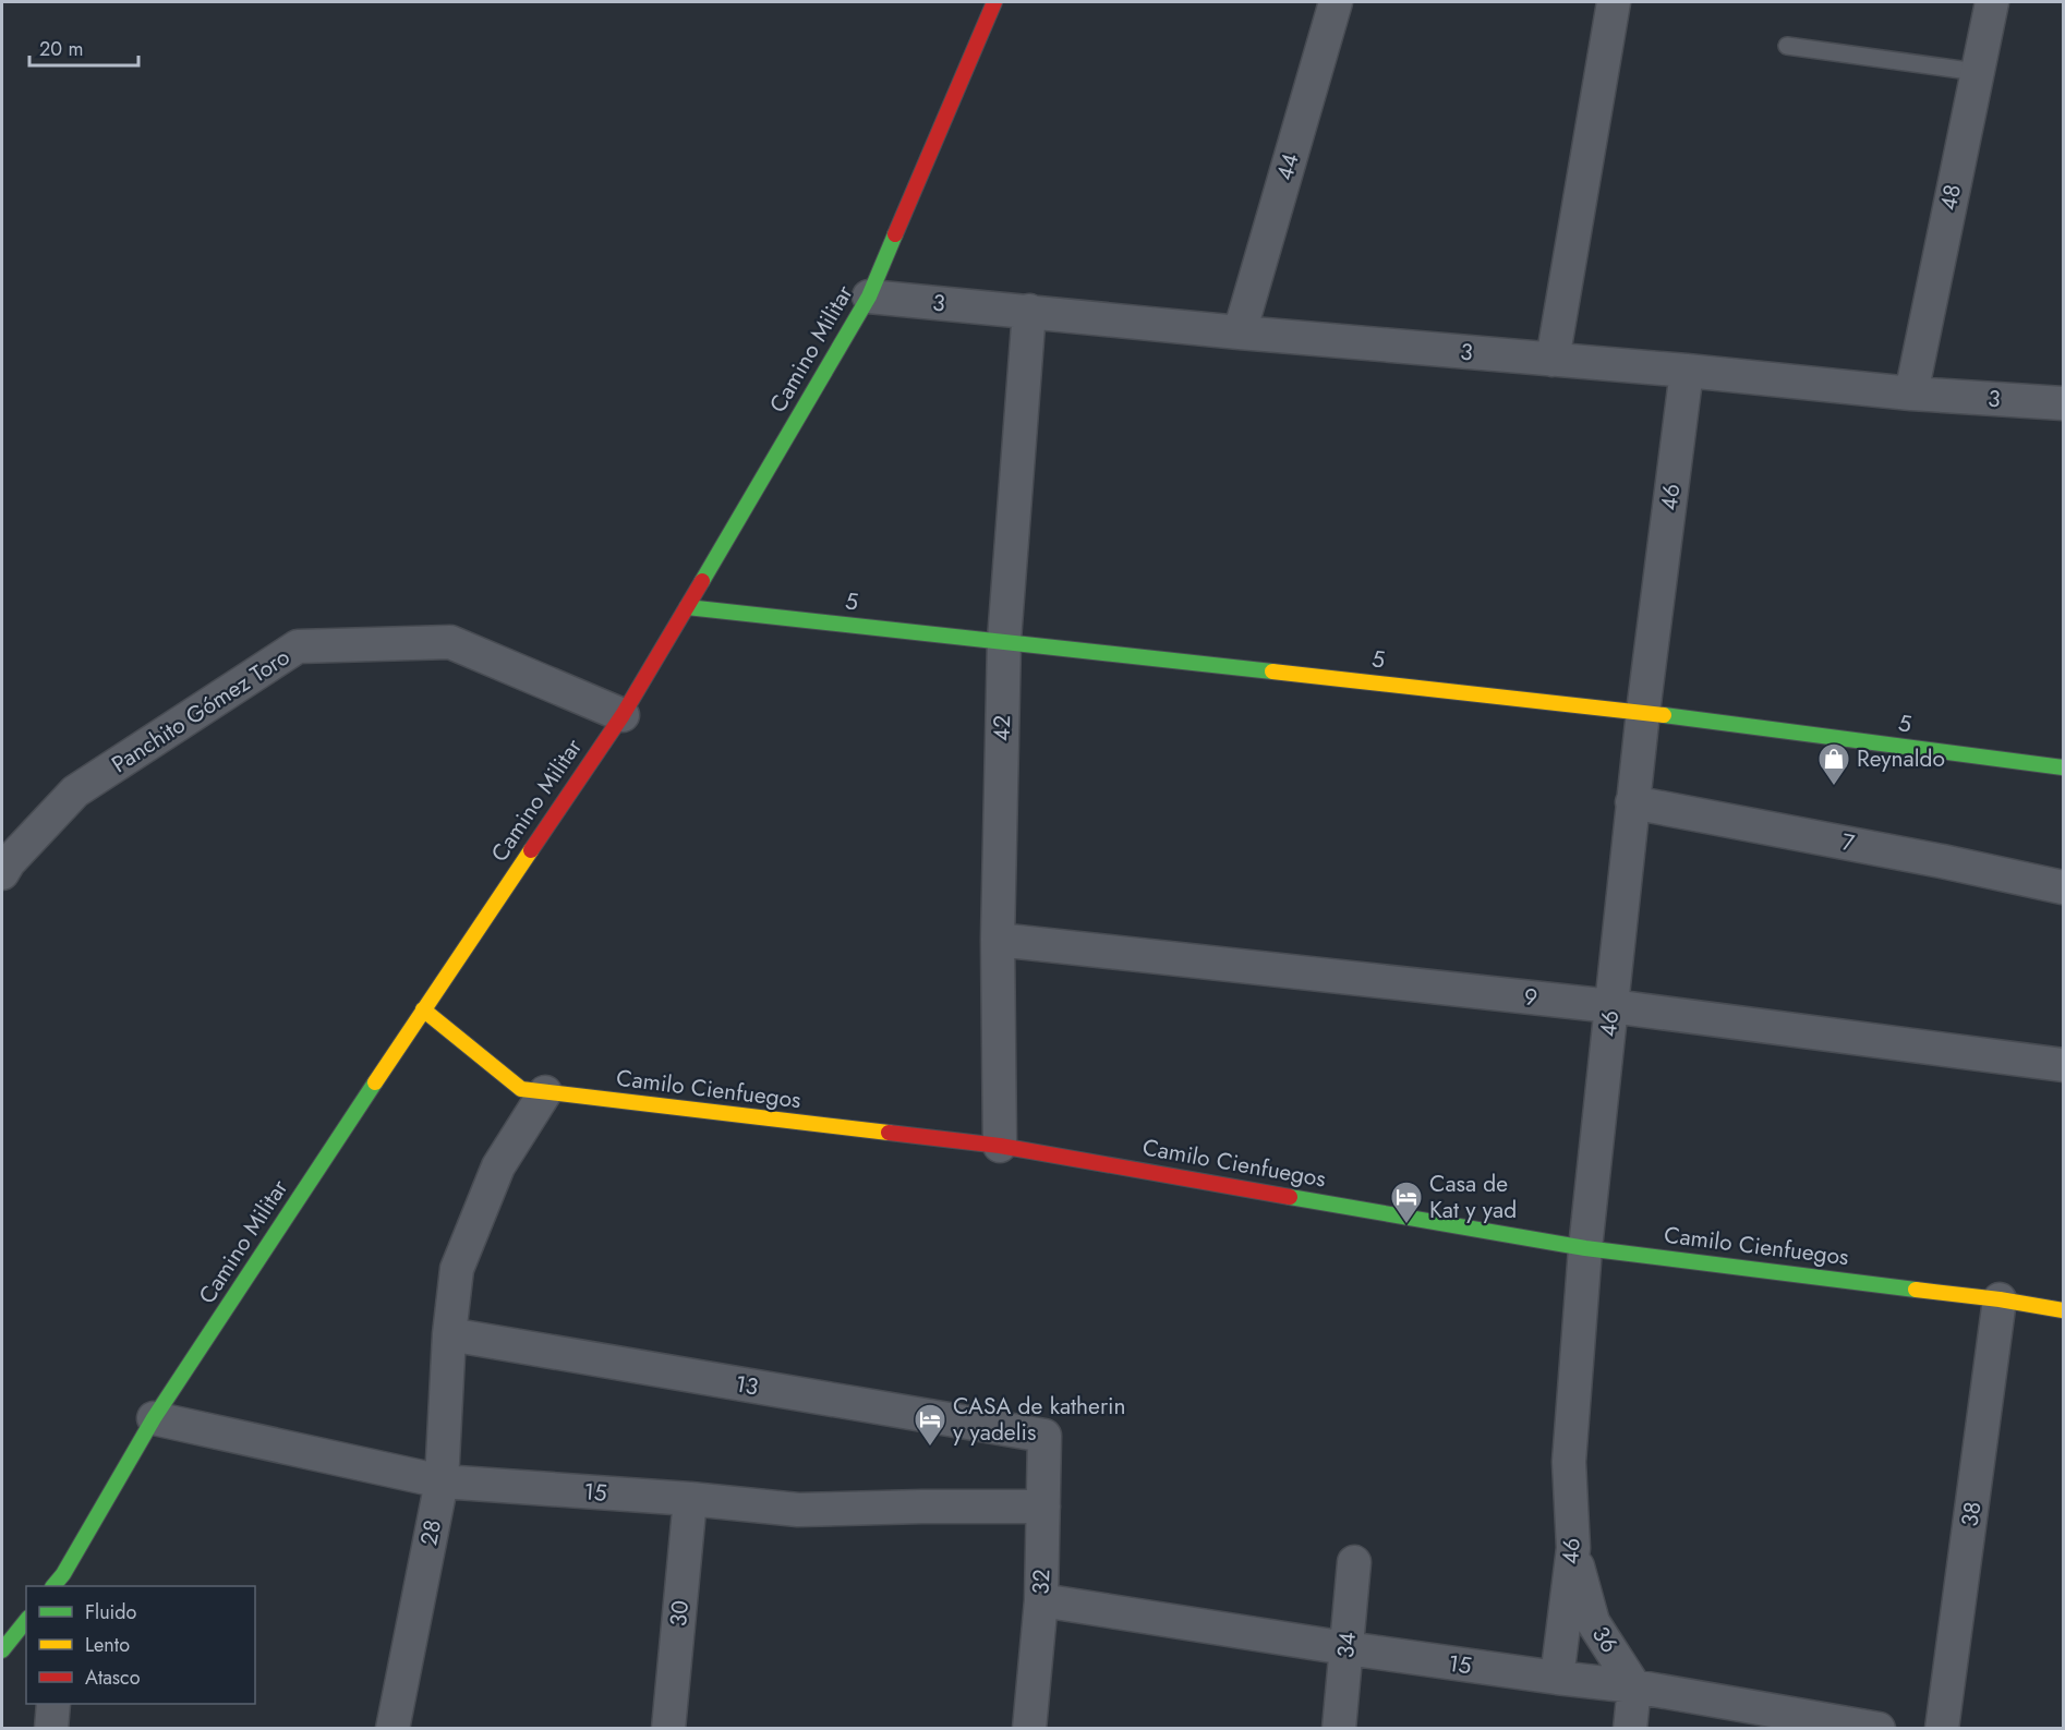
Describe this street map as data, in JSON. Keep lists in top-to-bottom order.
{
  "streets": {
    "street": [
      "44",
      "48",
      "3",
      "Camino Militar",
      "46",
      "5",
      "Panchito Gómez Toro",
      "42",
      "7",
      "9",
      "Camilo Cienfuegos",
      "13",
      "15",
      "38",
      "28",
      "32",
      "30",
      "36",
      "34"
    ]
  },
  "crossings": [
    ["44", "3"],
    ["48", "3"],
    ["3", "Camino Militar"],
    ["3", "46"],
    ["3", "42"],
    ["Camino Militar", "5"],
    ["Camino Militar", "Panchito Gómez Toro"],
    ["Camino Militar", "Camilo Cienfuegos"],
    ["Camino Militar", "15"],
    ["46", "5"],
    ["46", "7"],
    ["46", "9"],
    ["46", "Camilo Cienfuegos"],
    ["46", "15"],
    ["46", "36"],
    ["5", "42"],
    ["42", "9"],
    ["42", "Camilo Cienfuegos"],
    ["Camilo Cienfuegos", "38"],
    ["Camilo Cienfuegos", "28"],
    ["13", "28"],
    ["13", "32"],
    ["15", "28"],
    ["15", "32"],
    ["15", "30"],
    ["15", "36"],
    ["15", "34"]
  ],
  "places": {
    "shop": ["Reynaldo"],
    "hotel": ["Casa de Kat y yad", "CASA de katherin y yadelis"]
  },
  "legend": ["Fluido", "Lento", "Atasco"],
  "scale_bar": "20 m"
}
